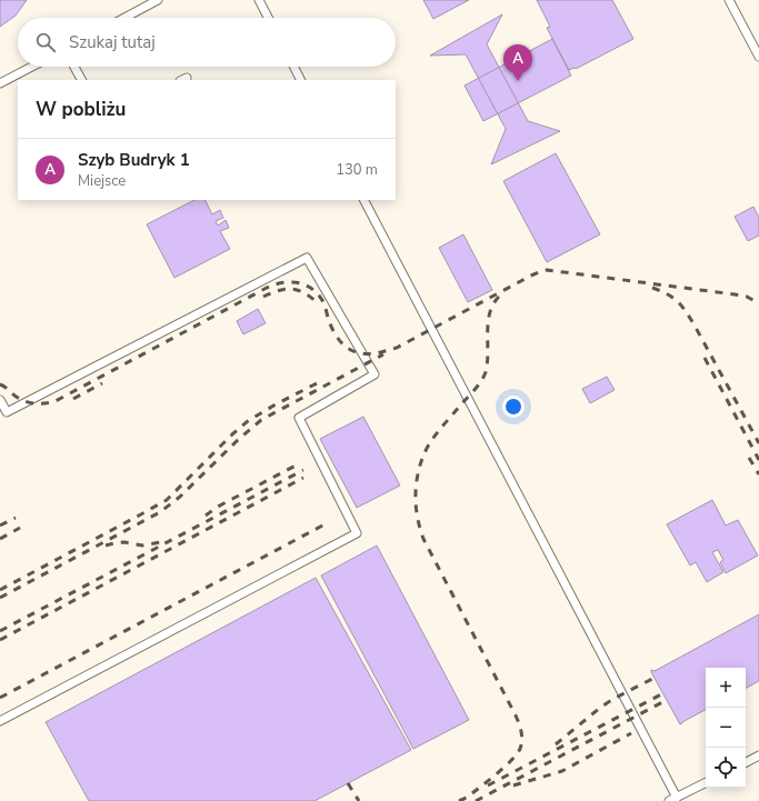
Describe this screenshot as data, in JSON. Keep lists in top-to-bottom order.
{
  "page": {
    "search": "Szukaj tutaj",
    "pins": "A",
    "heading": "W pobliżu",
    "list": [
      {
        "mark": "A",
        "name": "Szyb Budryk 1",
        "note": "Miejsce",
        "value": "130 m"
      }
    ],
    "map_buttons": ["+", "−"]
  }
}
